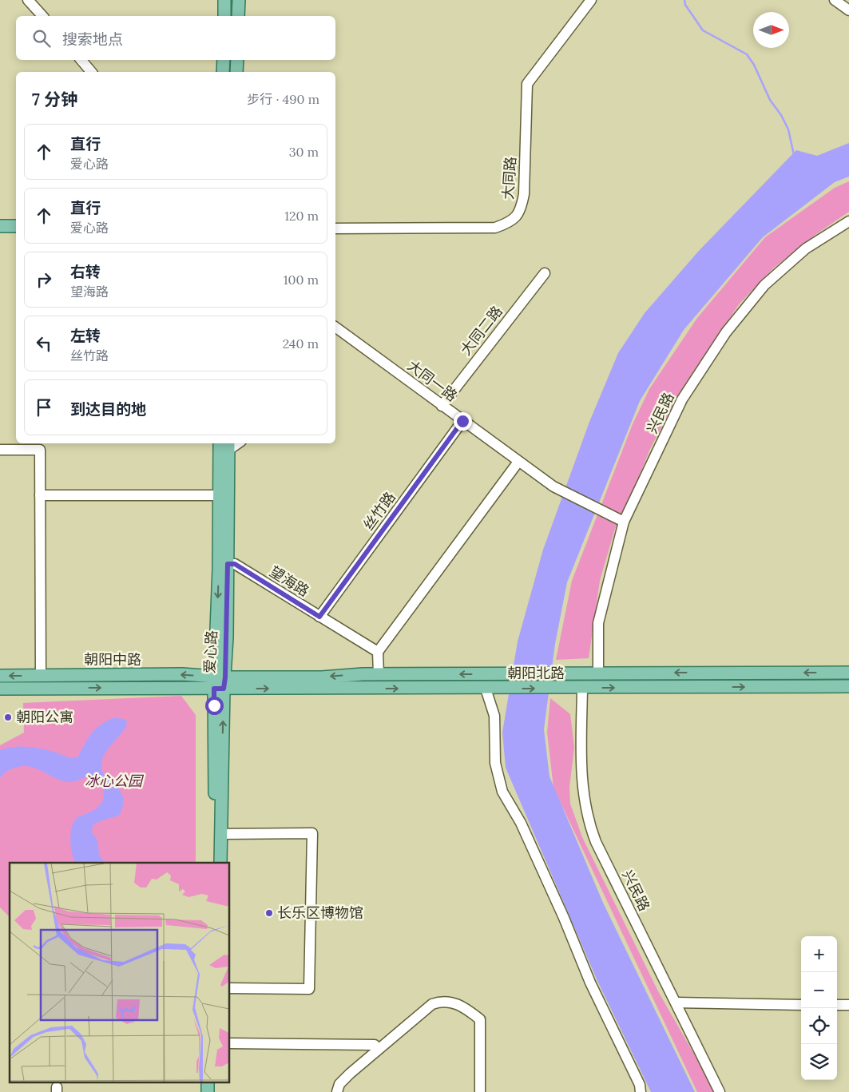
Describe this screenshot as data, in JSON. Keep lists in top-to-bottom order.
{
  "streets": {
    "main road": ["爱心路", "朝阳中路", "朝阳北路"],
    "street": [
      "大同路",
      "大同二路",
      "大同一路",
      "兴民路",
      "丝竹路",
      "望海路"
    ]
  },
  "crossings": [
    ["大同二路", "大同一路"],
    ["大同一路", "兴民路"],
    ["大同一路", "丝竹路"],
    ["兴民路", "朝阳北路"],
    ["丝竹路", "望海路"],
    ["望海路", "爱心路"],
    ["爱心路", "朝阳中路"],
    ["爱心路", "朝阳北路"],
    ["朝阳中路", "朝阳北路"]
  ],
  "parks": ["冰心公园"],
  "places": ["朝阳公寓", "长乐区博物馆"],
  "north": "right",
  "page": {
    "search": "搜索地点",
    "heading": ["7 分钟", "步行 · 490 m"],
    "list": [
      ["直行", "爱心路", "30 m"],
      ["直行", "爱心路", "120 m"],
      ["右转", "望海路", "100 m"],
      ["左转", "丝竹路", "240 m"],
      "到达目的地"
    ],
    "map_buttons": ["+", "−"]
  }
}
